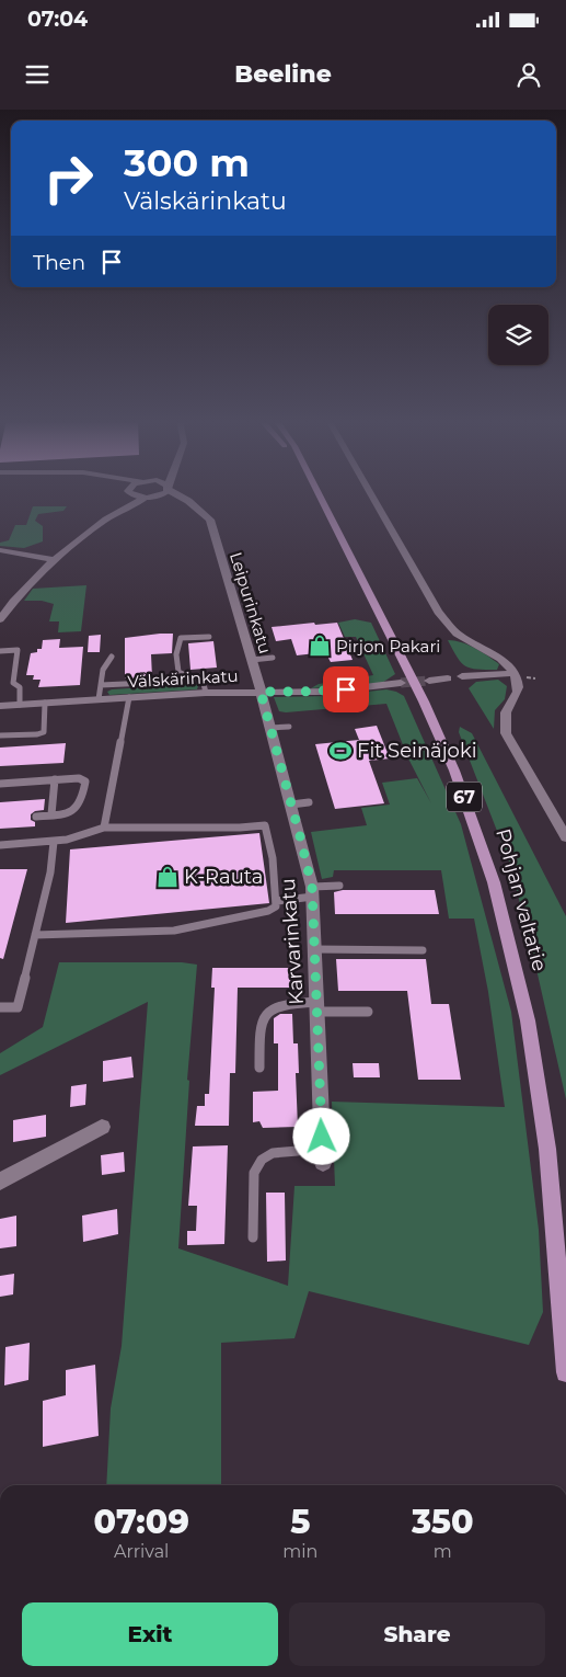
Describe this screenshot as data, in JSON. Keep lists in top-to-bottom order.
{
  "streets": {
    "main road": ["67", "Pohjan valtatie"],
    "street": ["Leipurinkatu", "Välskärinkatu", "Karvarinkatu"]
  },
  "crossings": [
    ["Leipurinkatu", "Välskärinkatu"],
    ["Leipurinkatu", "Karvarinkatu"],
    ["Välskärinkatu", "Karvarinkatu"]
  ],
  "places": {
    "shop": ["Pirjon Pakari", "K-Rauta"],
    "sports": ["Fit Seinäjoki"]
  },
  "page": {
    "status": "07:04",
    "header": "Beeline",
    "turn": ["300 m", "Välskärinkatu"],
    "then": "Then",
    "eta": [
      "07:09",
      "Arrival",
      "5",
      "min",
      "350",
      "m"
    ],
    "buttons": ["Exit", "Share"]
  }
}
